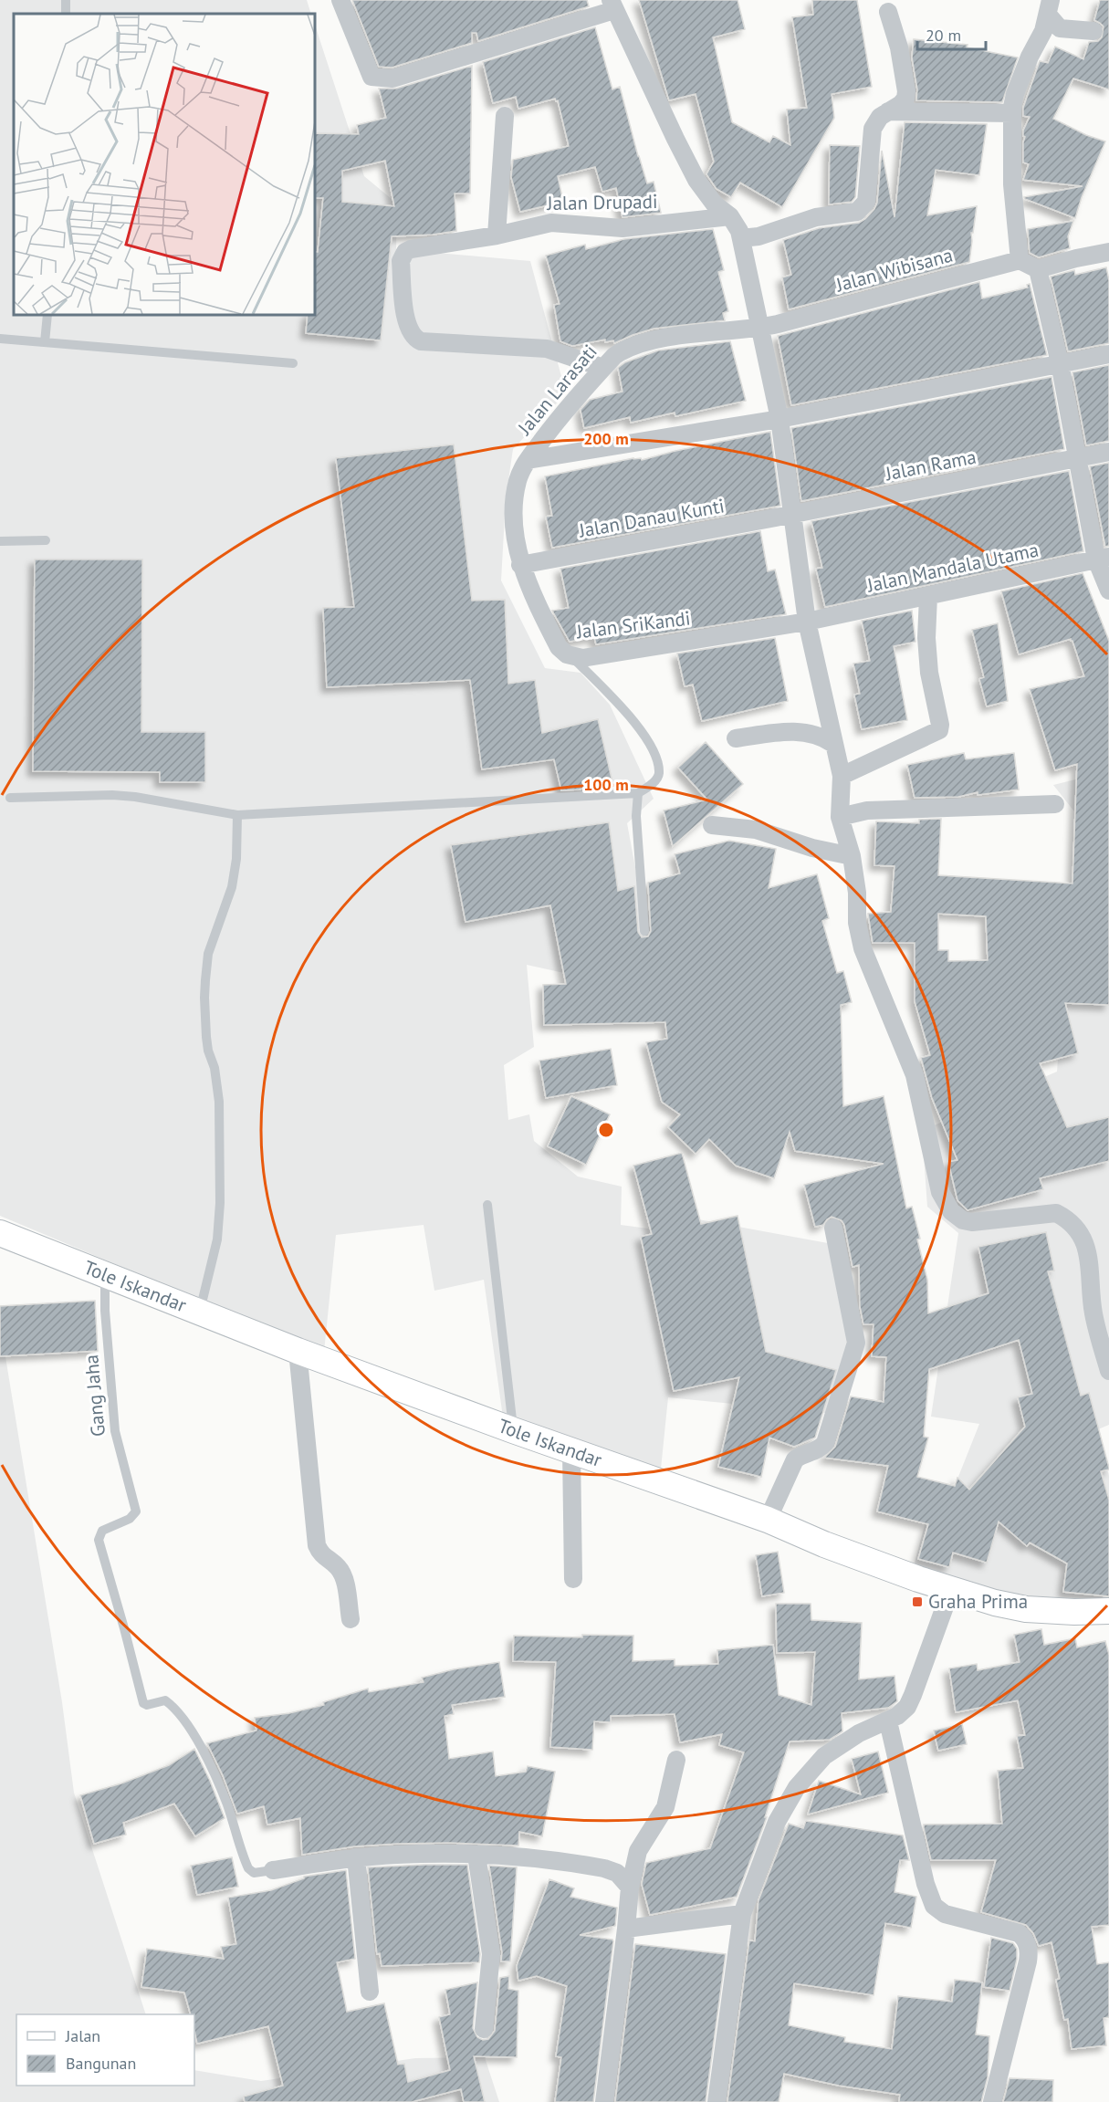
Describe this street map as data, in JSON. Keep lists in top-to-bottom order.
{
  "streets": {
    "main road": ["Tole Iskandar"],
    "street": [
      "Jalan Drupadi",
      "Jalan Wibisana",
      "Jalan Larasati",
      "Jalan Rama",
      "Jalan Danau Kunti",
      "Jalan Mandala Utama",
      "Jalan SriKandi"
    ],
    "lane": ["Gang Jaha"]
  },
  "crossings": [
    ["Jalan Drupadi", "Jalan Larasati"],
    ["Jalan Wibisana", "Jalan Larasati"],
    ["Jalan Larasati", "Jalan Danau Kunti"],
    ["Jalan Larasati", "Jalan SriKandi"],
    ["Jalan Rama", "Jalan Danau Kunti"],
    ["Jalan Danau Kunti", "Jalan SriKandi"],
    ["Jalan Mandala Utama", "Jalan SriKandi"],
    ["Tole Iskandar", "Gang Jaha"]
  ],
  "places": {
    "transit": ["Graha Prima"]
  },
  "legend": ["Jalan", "Bangunan"],
  "scale_bar": "20 m",
  "rings": ["200 m", "100 m"]
}
